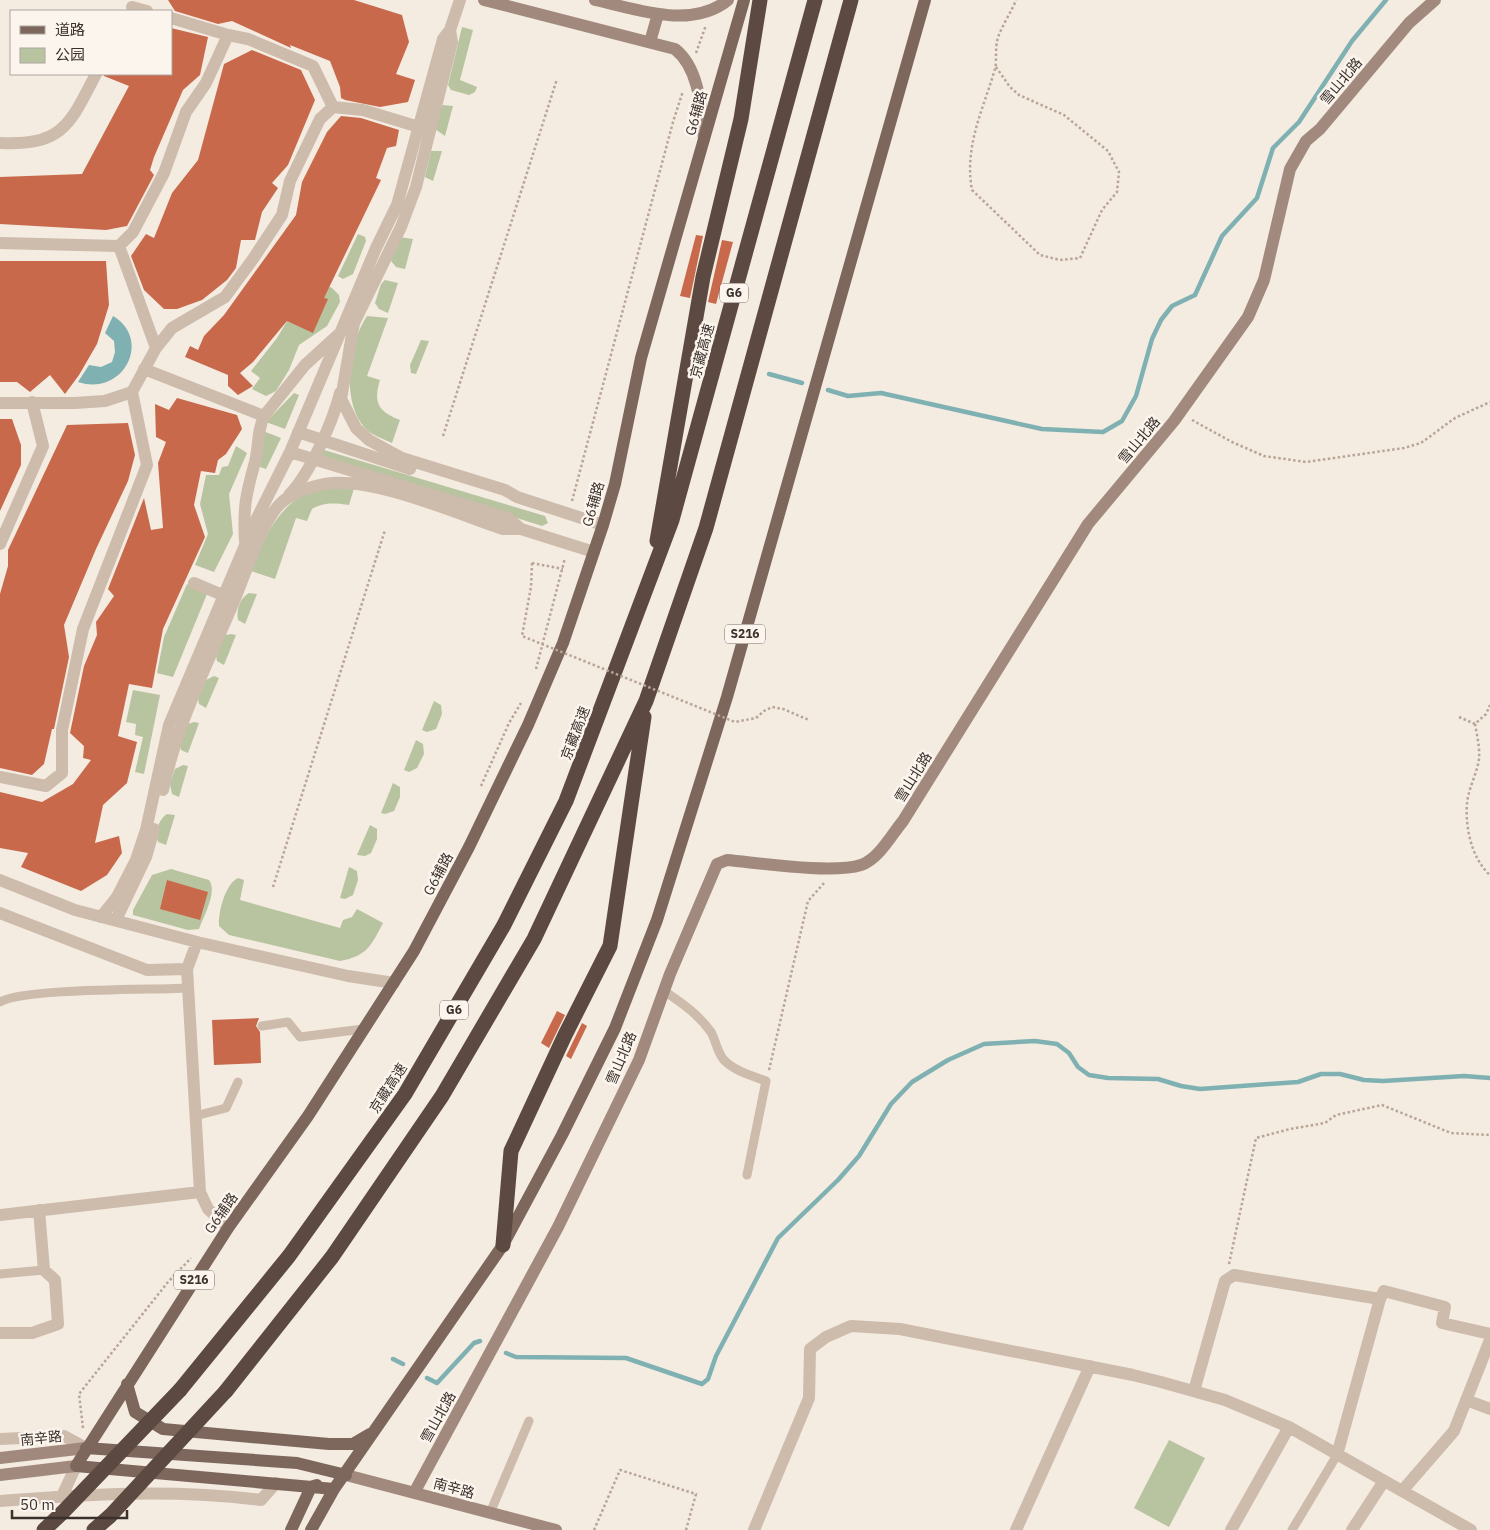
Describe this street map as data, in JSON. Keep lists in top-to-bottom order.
{
  "streets": {
    "highway": ["G6", "京藏高速"],
    "main road": ["G6辅路", "S216"],
    "street": ["雪山北路", "南辛路"]
  },
  "crossings": [
    ["雪山北路", "南辛路"],
    ["G6辅路", "南辛路"],
    ["S216", "南辛路"]
  ],
  "legend": ["道路", "公园"],
  "scale_bar": "50 m"
}
